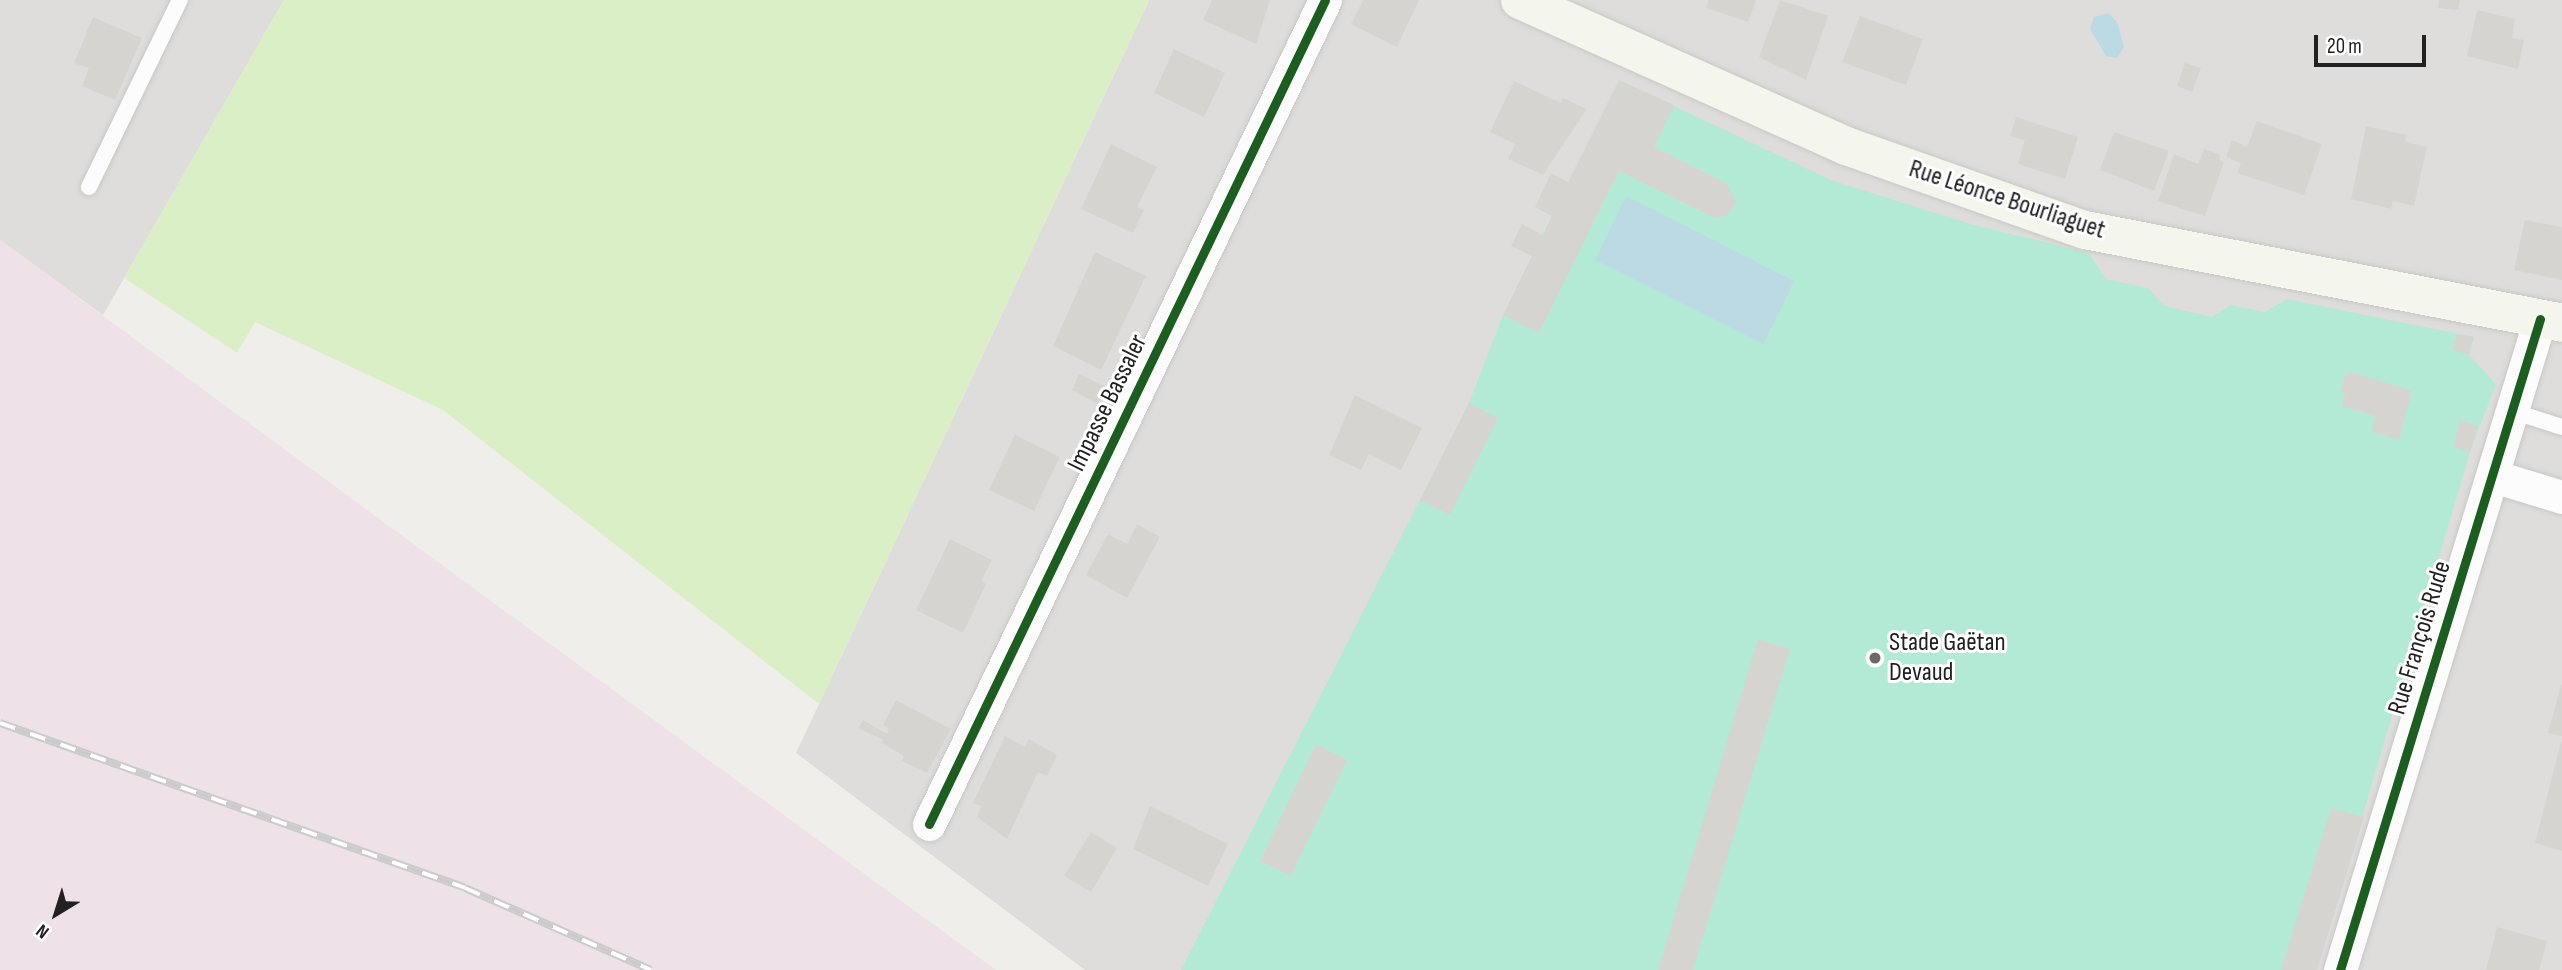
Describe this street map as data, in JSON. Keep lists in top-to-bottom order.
{
  "streets": {
    "main road": ["Rue Léonce Bourliaguet"],
    "street": ["Impasse Bassaler", "Rue François Rude"]
  },
  "crossings": [
    ["Rue Léonce Bourliaguet", "Rue François Rude"]
  ],
  "places": ["Stade Gaëtan Devaud"],
  "scale_bar": "20 m",
  "north": "bottom left"
}
